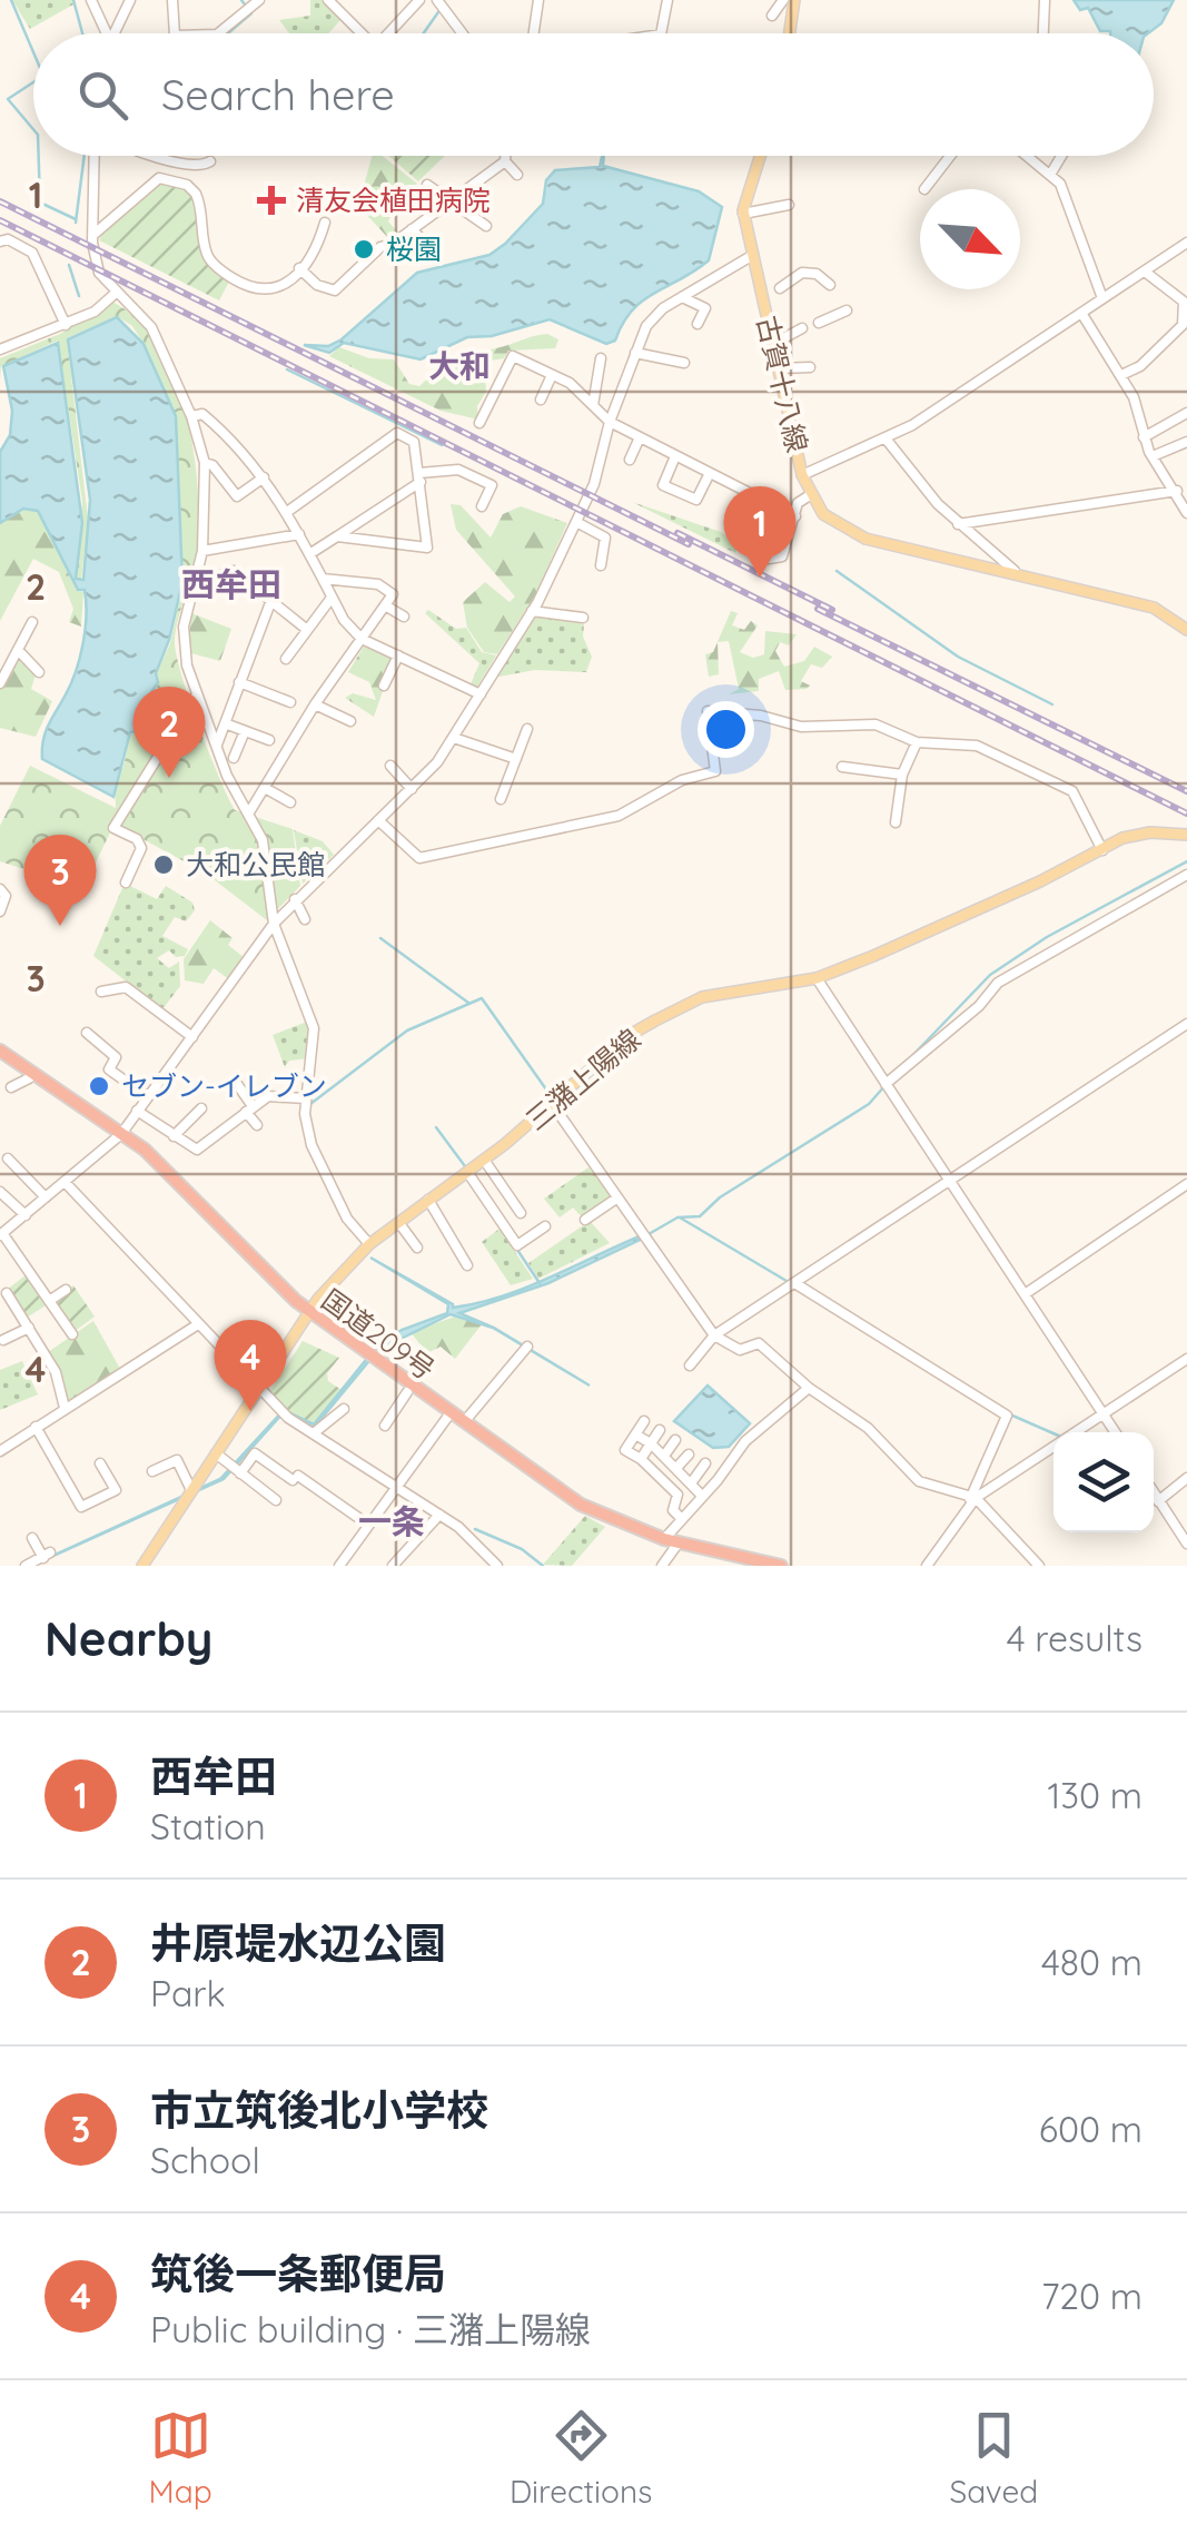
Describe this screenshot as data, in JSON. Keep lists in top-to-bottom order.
{
  "streets": {
    "highway": ["国道209号"],
    "main road": ["古賀十八線", "三潴上陽線"]
  },
  "crossings": [
    ["三潴上陽線", "国道209号"]
  ],
  "districts": ["大和", "西牟田", "一条"],
  "places": {
    "health": ["清友会植田病院"],
    "other": ["桜園", "大和公民館", "セブン-イレブン"]
  },
  "north": "bottom right",
  "page": {
    "search": "Search here",
    "pins": [
      "1",
      "2",
      "3",
      "4"
    ],
    "heading": ["Nearby", "4 results"],
    "list": [
      {
        "mark": "1",
        "name": "西牟田",
        "note": "Station",
        "value": "130 m"
      },
      {
        "mark": "2",
        "name": "井原堤水辺公園",
        "note": "Park",
        "value": "480 m"
      },
      {
        "mark": "3",
        "name": "市立筑後北小学校",
        "note": "School",
        "value": "600 m"
      },
      {
        "mark": "4",
        "name": "筑後一条郵便局",
        "note": "Public building · 三潴上陽線",
        "value": "720 m"
      }
    ],
    "nav": ["Map", "Directions", "Saved"]
  },
  "grid": {
    "rows": [
      "1",
      "2",
      "3",
      "4"
    ]
  }
}
